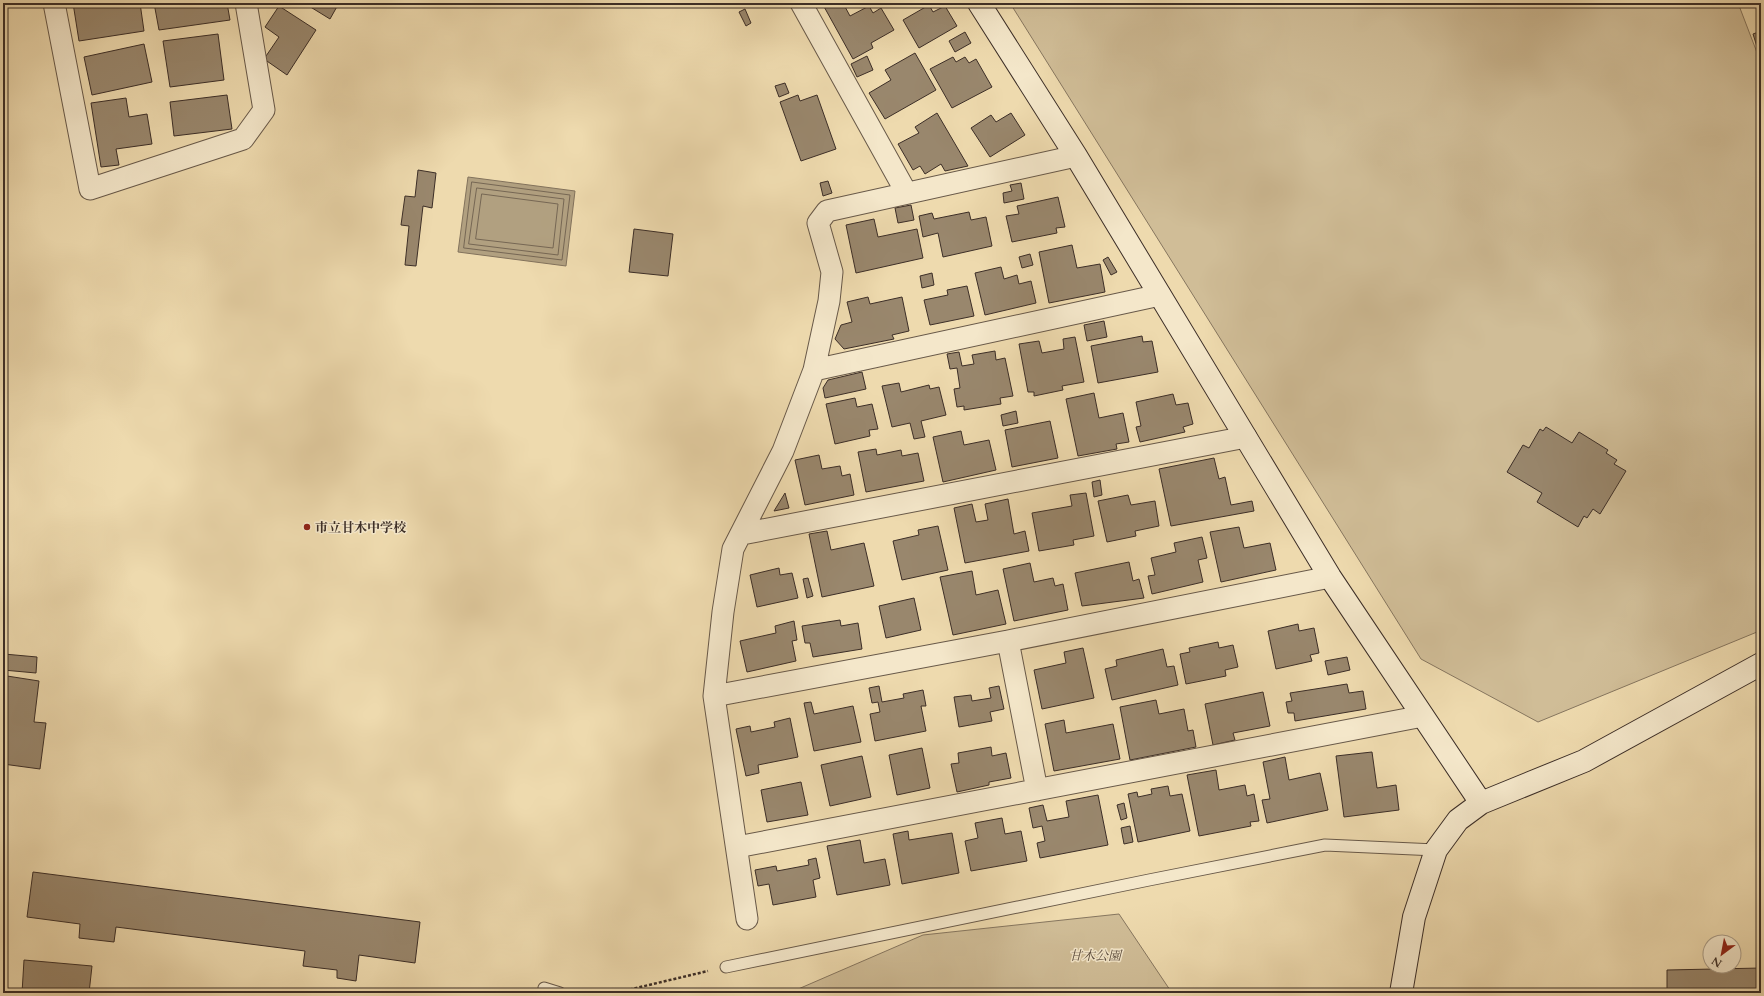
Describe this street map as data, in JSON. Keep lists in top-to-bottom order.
{
  "parks": ["甘木公園"],
  "places": ["市立甘木中学校"],
  "north": "bottom left"
}
